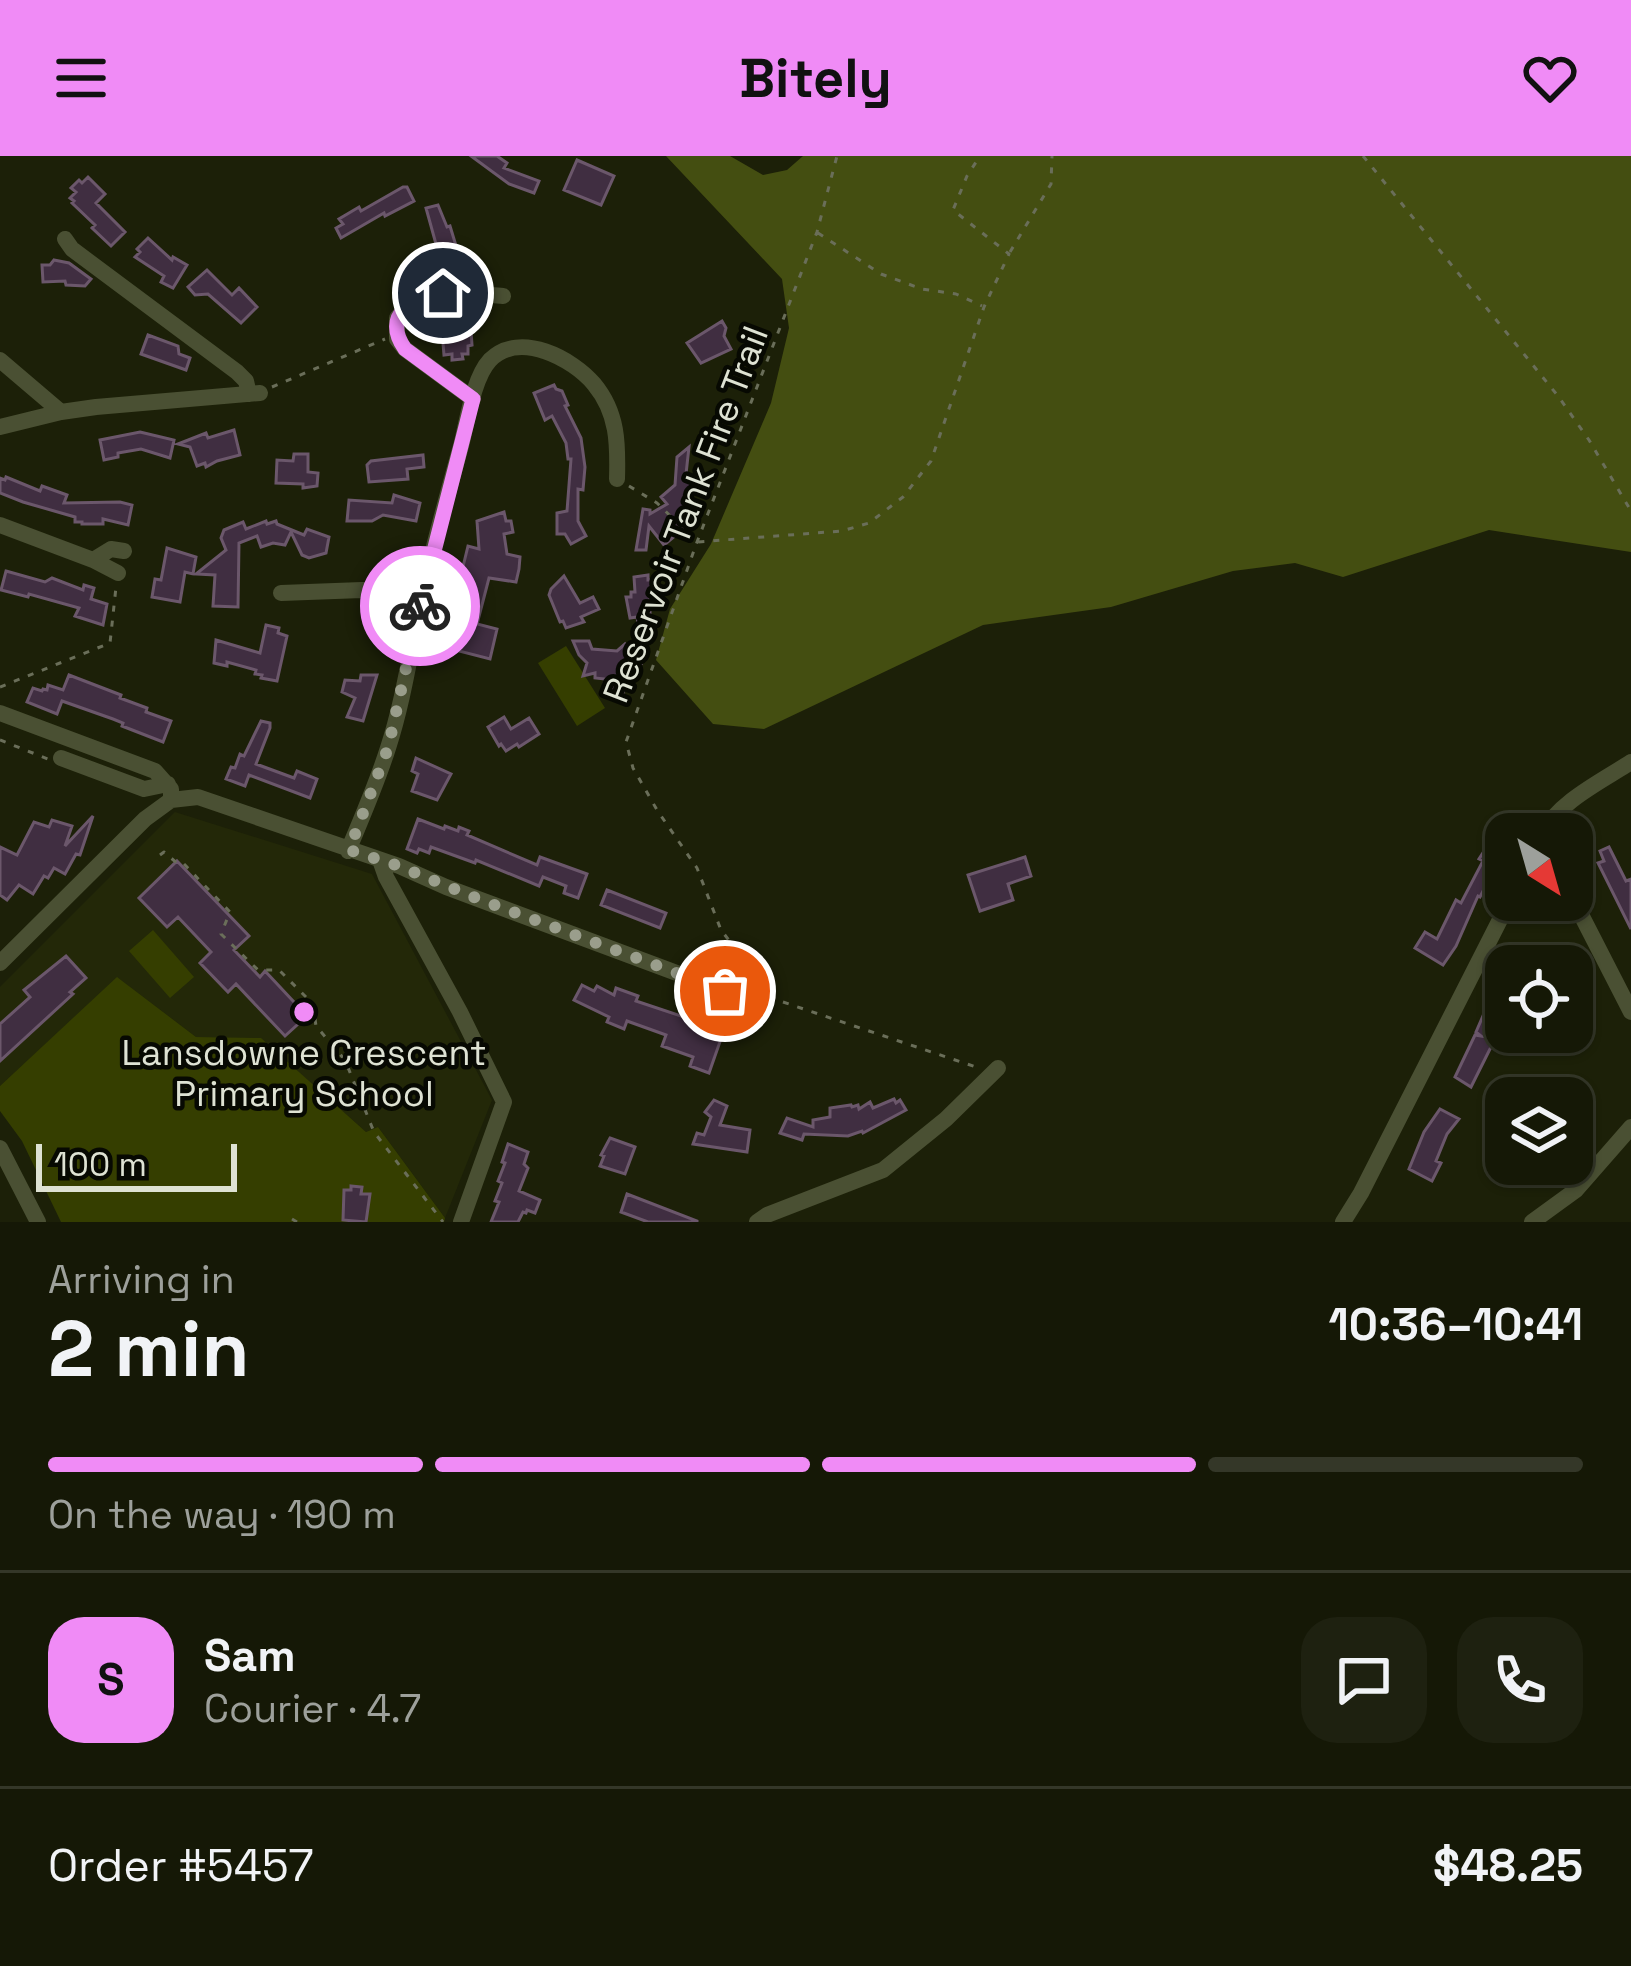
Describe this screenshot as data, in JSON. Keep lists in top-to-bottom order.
{
  "streets": {
    "path": ["Reservoir Tank Fire Trail"]
  },
  "places": ["Lansdowne Crescent Primary School"],
  "scale_bar": "100 m",
  "north": "bottom right",
  "page": {
    "header": "Bitely",
    "scale": "100 m",
    "heading": ["2 min", "Arriving in", "10:36–10:41"],
    "panel": [
      "Sam",
      "Courier · 4.7",
      "Order #5457",
      "$48.25"
    ],
    "bar": "On the way · 190 m",
    "round": "S"
  }
}
